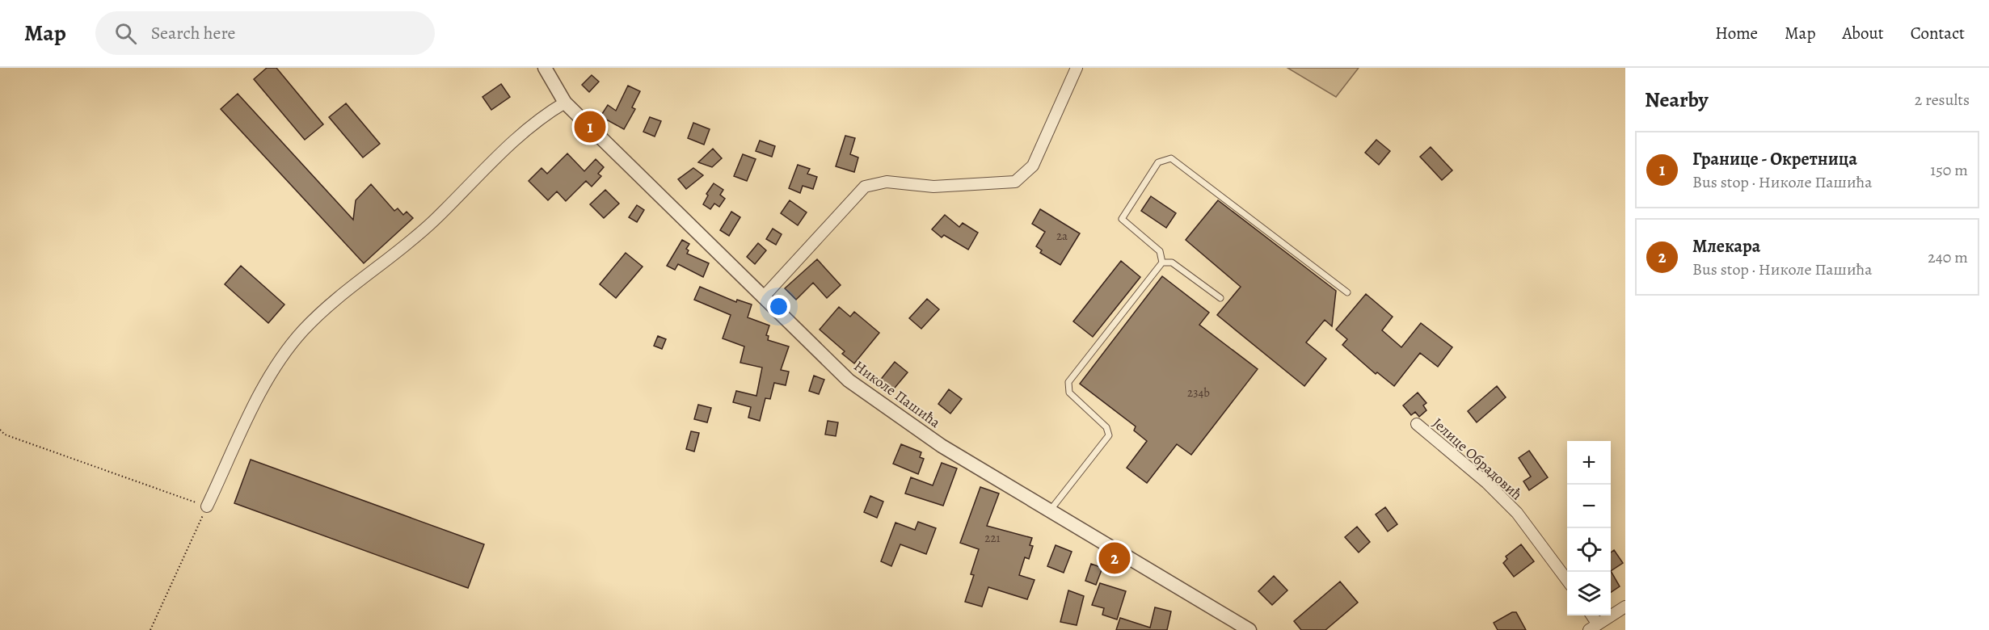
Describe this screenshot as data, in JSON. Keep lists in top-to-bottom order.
{
  "streets": {
    "street": ["Николе Пашића", "Јелице Обрадовић"]
  },
  "house_numbers": ["2a", "234b", "221"],
  "page": {
    "header": "Map",
    "search": "Search here",
    "nav": [
      "Home",
      "Map",
      "About",
      "Contact"
    ],
    "heading": ["Nearby", "2 results"],
    "pins": ["1", "2"],
    "list": [
      {
        "mark": "1",
        "name": "Границе - Окретница",
        "note": "Bus stop · Николе Пашића",
        "value": "150 m"
      },
      {
        "mark": "2",
        "name": "Млекара",
        "note": "Bus stop · Николе Пашића",
        "value": "240 m"
      }
    ],
    "map_buttons": ["+", "−"]
  }
}
